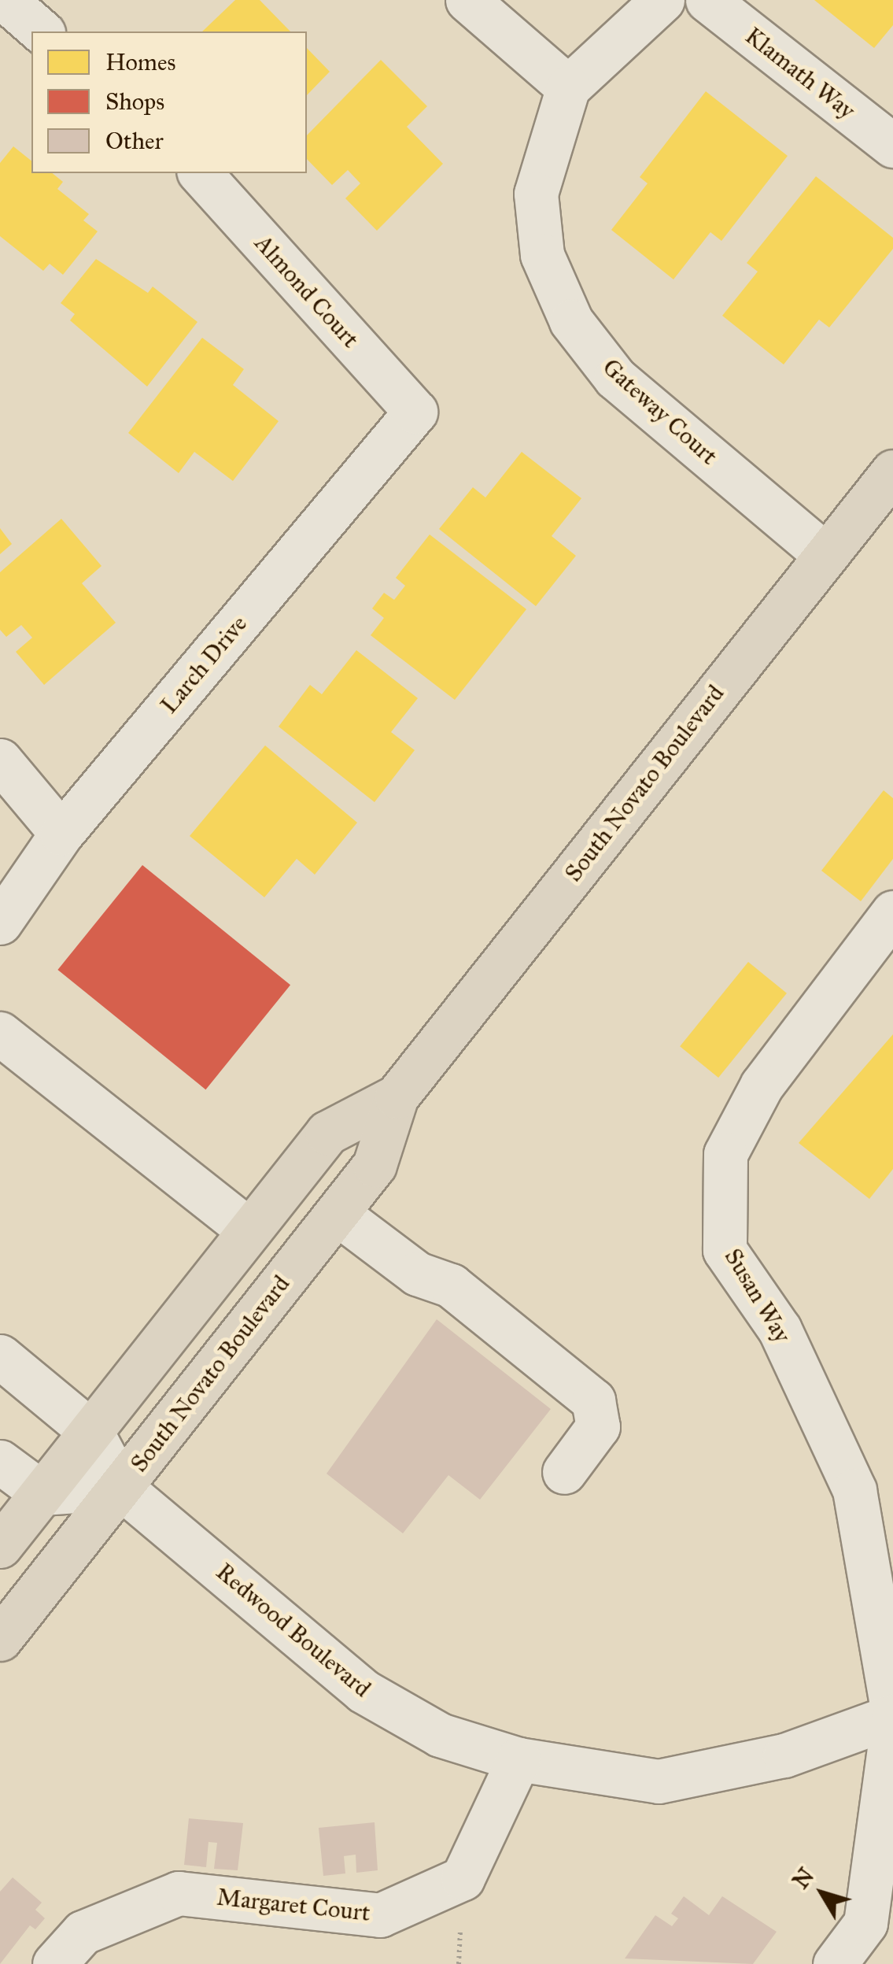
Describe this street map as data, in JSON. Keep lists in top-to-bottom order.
{
  "streets": {
    "main road": ["South Novato Boulevard"],
    "street": [
      "Klamath Way",
      "Almond Court",
      "Gateway Court",
      "Larch Drive",
      "Susan Way",
      "Redwood Boulevard",
      "Margaret Court"
    ]
  },
  "crossings": [
    ["Almond Court", "Larch Drive"],
    ["Gateway Court", "South Novato Boulevard"],
    ["South Novato Boulevard", "Redwood Boulevard"],
    ["Susan Way", "Redwood Boulevard"],
    ["Redwood Boulevard", "Margaret Court"]
  ],
  "legend": ["Homes", "Shops", "Other"],
  "north": "top left"
}
